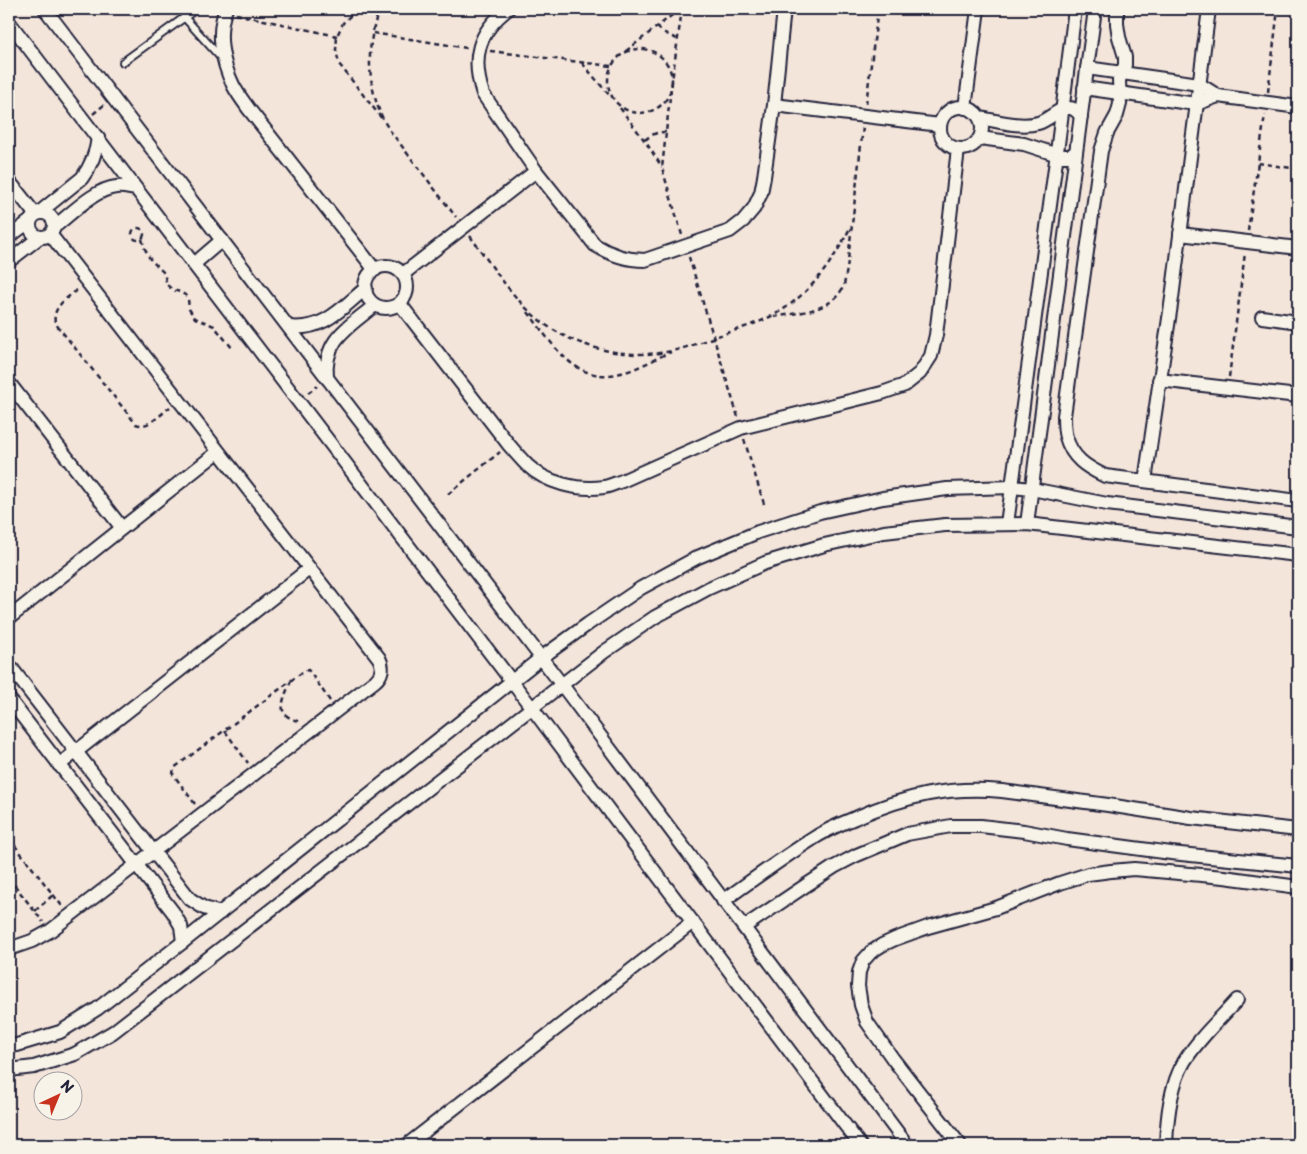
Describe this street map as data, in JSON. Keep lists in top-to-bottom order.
{
  "north": "top right"
}
